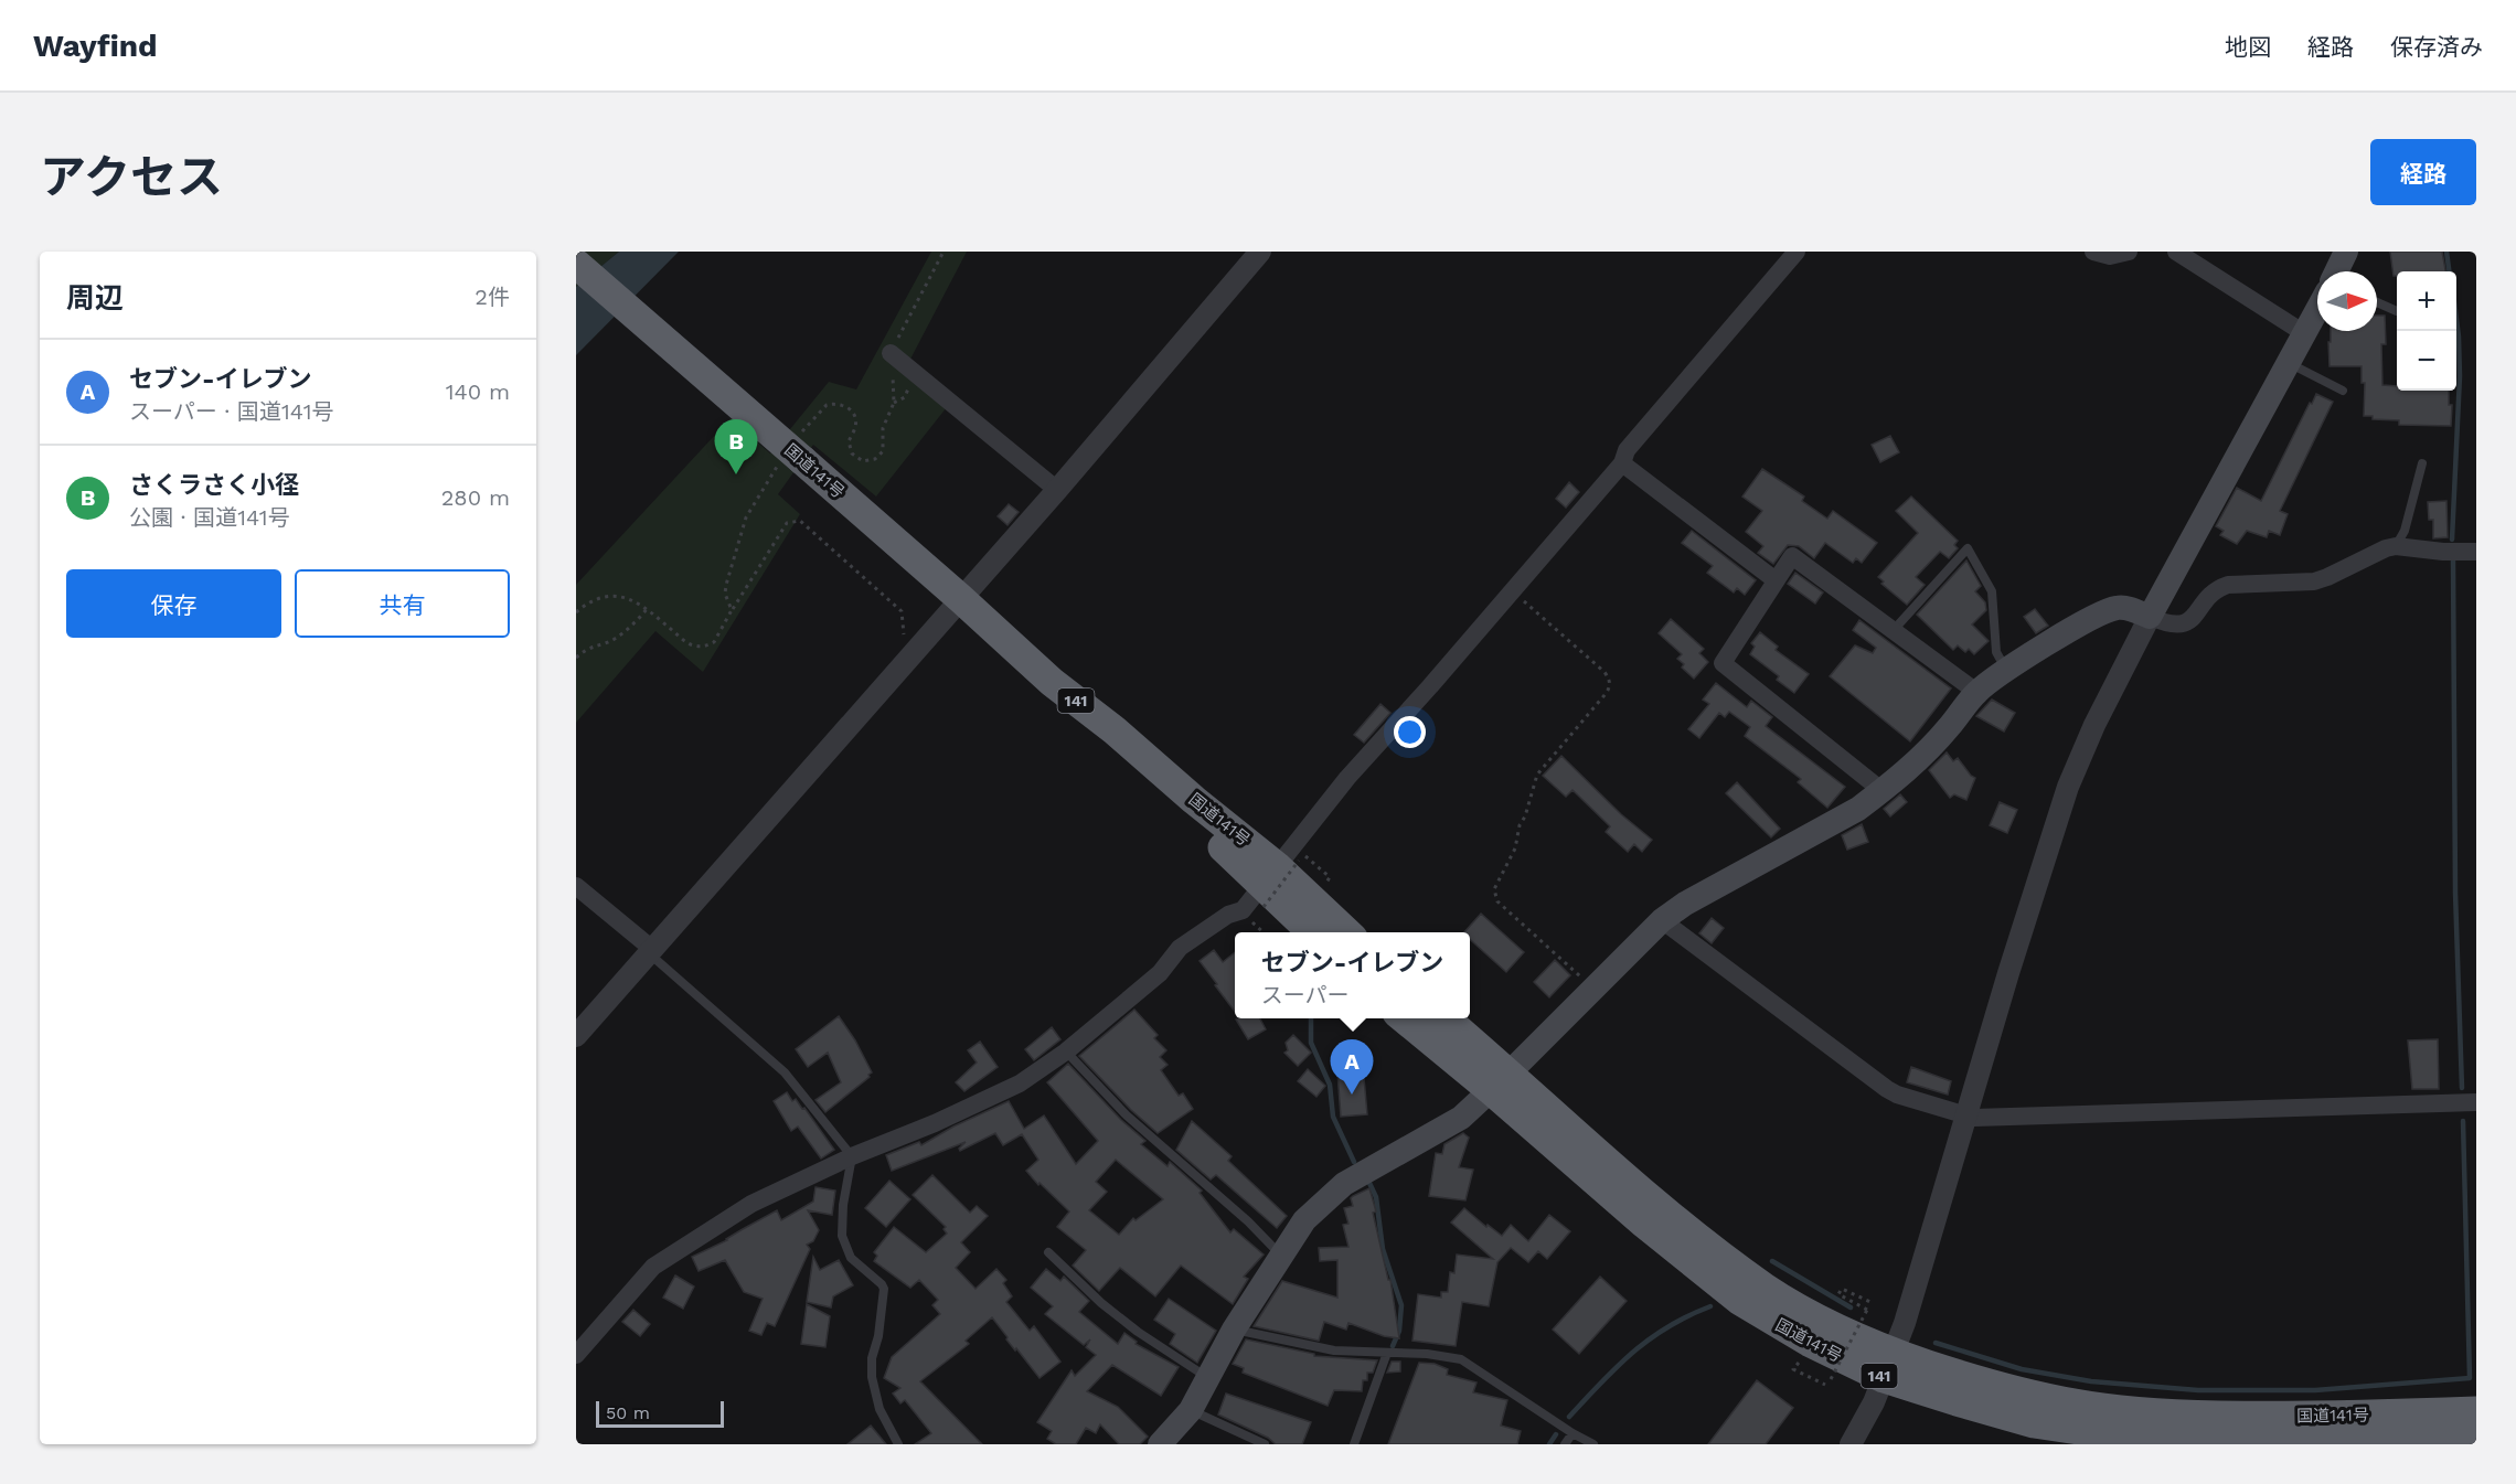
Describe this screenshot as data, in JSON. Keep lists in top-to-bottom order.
{
  "streets": {
    "highway": ["国道141号", "141"]
  },
  "scale_bar": "50 m",
  "north": "right",
  "page": {
    "header": "Wayfind",
    "nav": ["地図", "経路", "保存済み"],
    "title": "アクセス",
    "buttons": [
      "経路",
      ["保存", "共有"]
    ],
    "heading": ["周辺", "2件"],
    "map_buttons": ["+", "−"],
    "list": [
      {
        "mark": "A",
        "name": "セブン-イレブン",
        "note": "スーパー · 国道141号",
        "value": "140 m"
      },
      {
        "mark": "B",
        "name": "さくラさく小径",
        "note": "公園 · 国道141号",
        "value": "280 m"
      }
    ],
    "pins": ["B", "A"],
    "popup": ["セブン-イレブン", "スーパー"],
    "scale": "50 m"
  }
}
